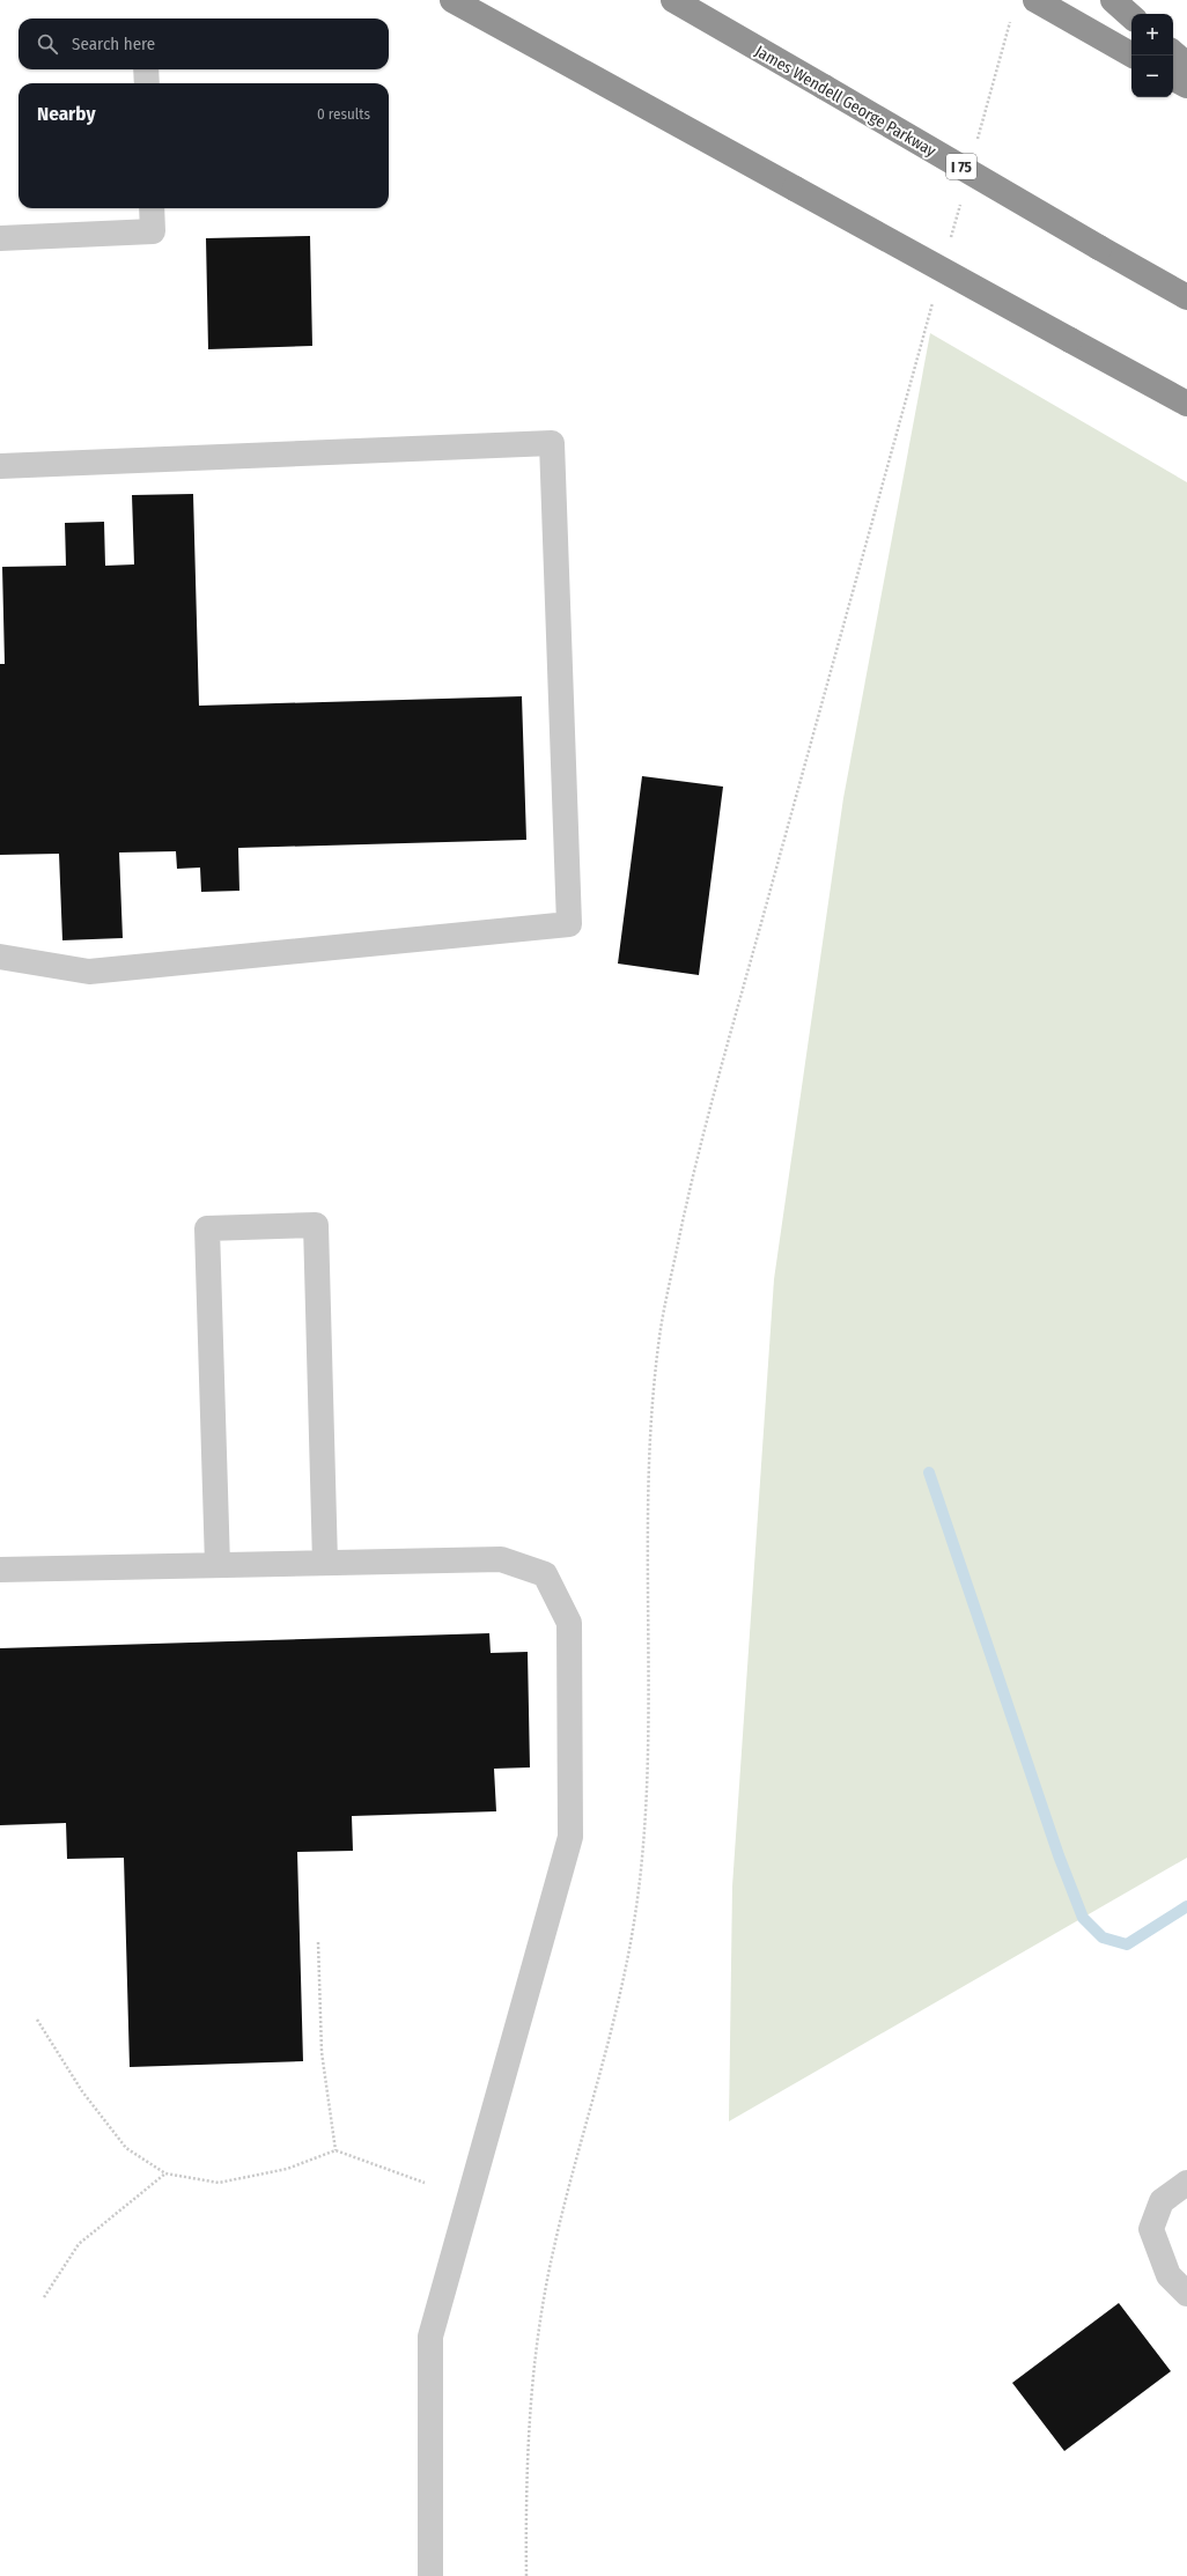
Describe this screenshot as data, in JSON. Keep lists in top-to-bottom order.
{
  "streets": {
    "highway": ["James Wendell George Parkway", "I 75"]
  },
  "page": {
    "map_buttons": ["+", "−"],
    "search": "Search here",
    "heading": ["Nearby", "0 results"]
  }
}
